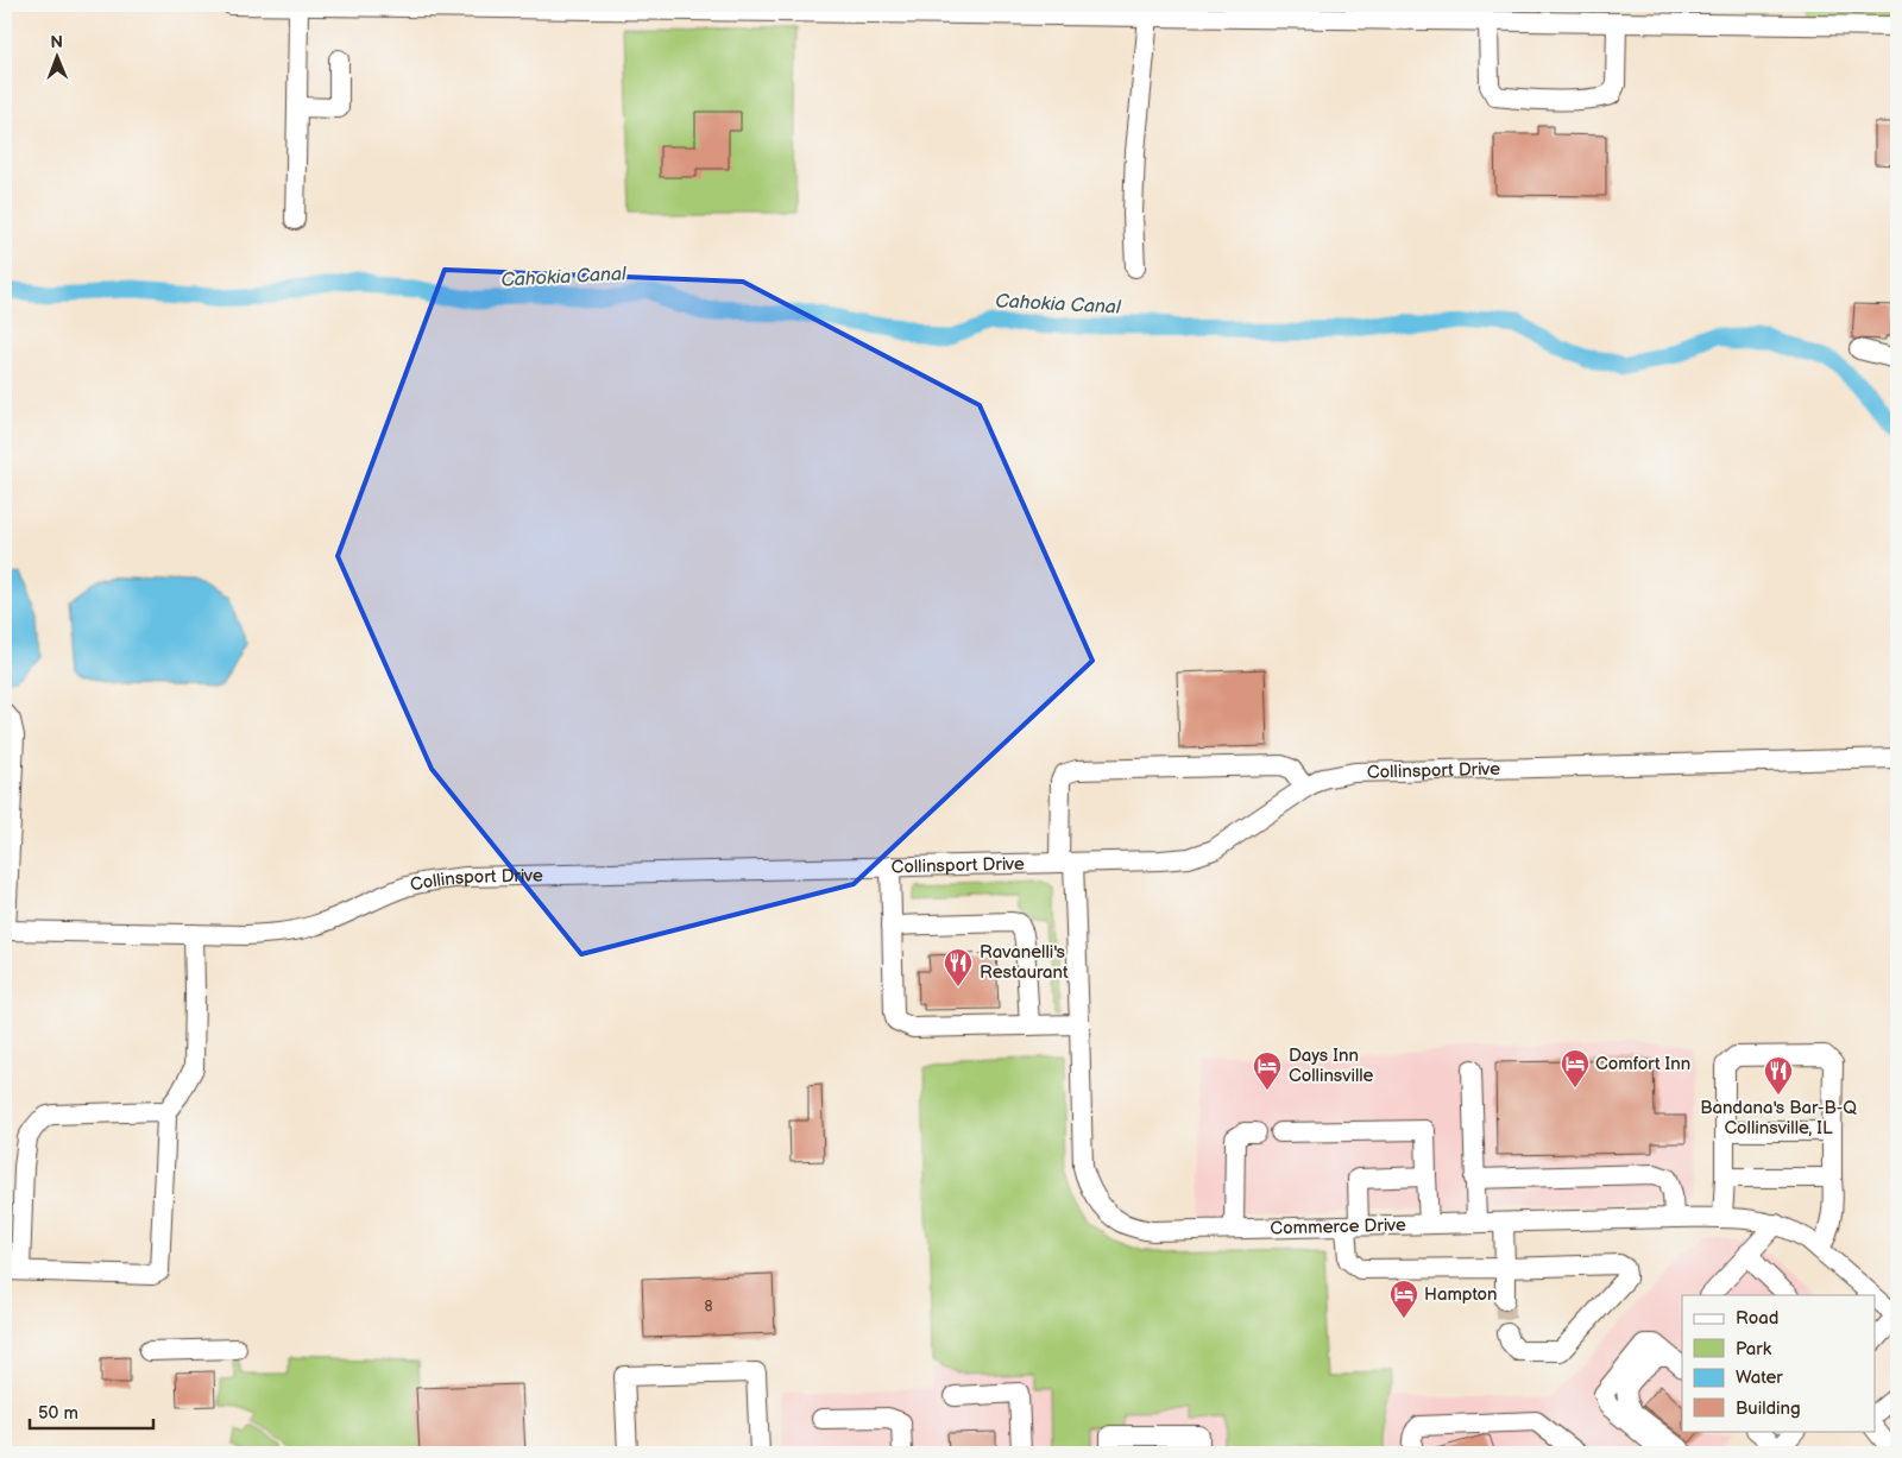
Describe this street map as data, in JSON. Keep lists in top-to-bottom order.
{
  "streets": {
    "street": ["Collinsport Drive", "Commerce Drive"]
  },
  "crossings": [
    ["Collinsport Drive", "Commerce Drive"]
  ],
  "water": ["Cahokia Canal"],
  "places": {
    "restaurant": ["Ravanelli's Restaurant", "Bandana's Bar-B-Q Collinsville, IL"],
    "hotel": ["Comfort Inn", "Days Inn Collinsville", "Hampton"]
  },
  "house_numbers": ["8"],
  "legend": [
    "Road",
    "Park",
    "Water",
    "Building"
  ],
  "scale_bar": "50 m",
  "north": "top"
}
